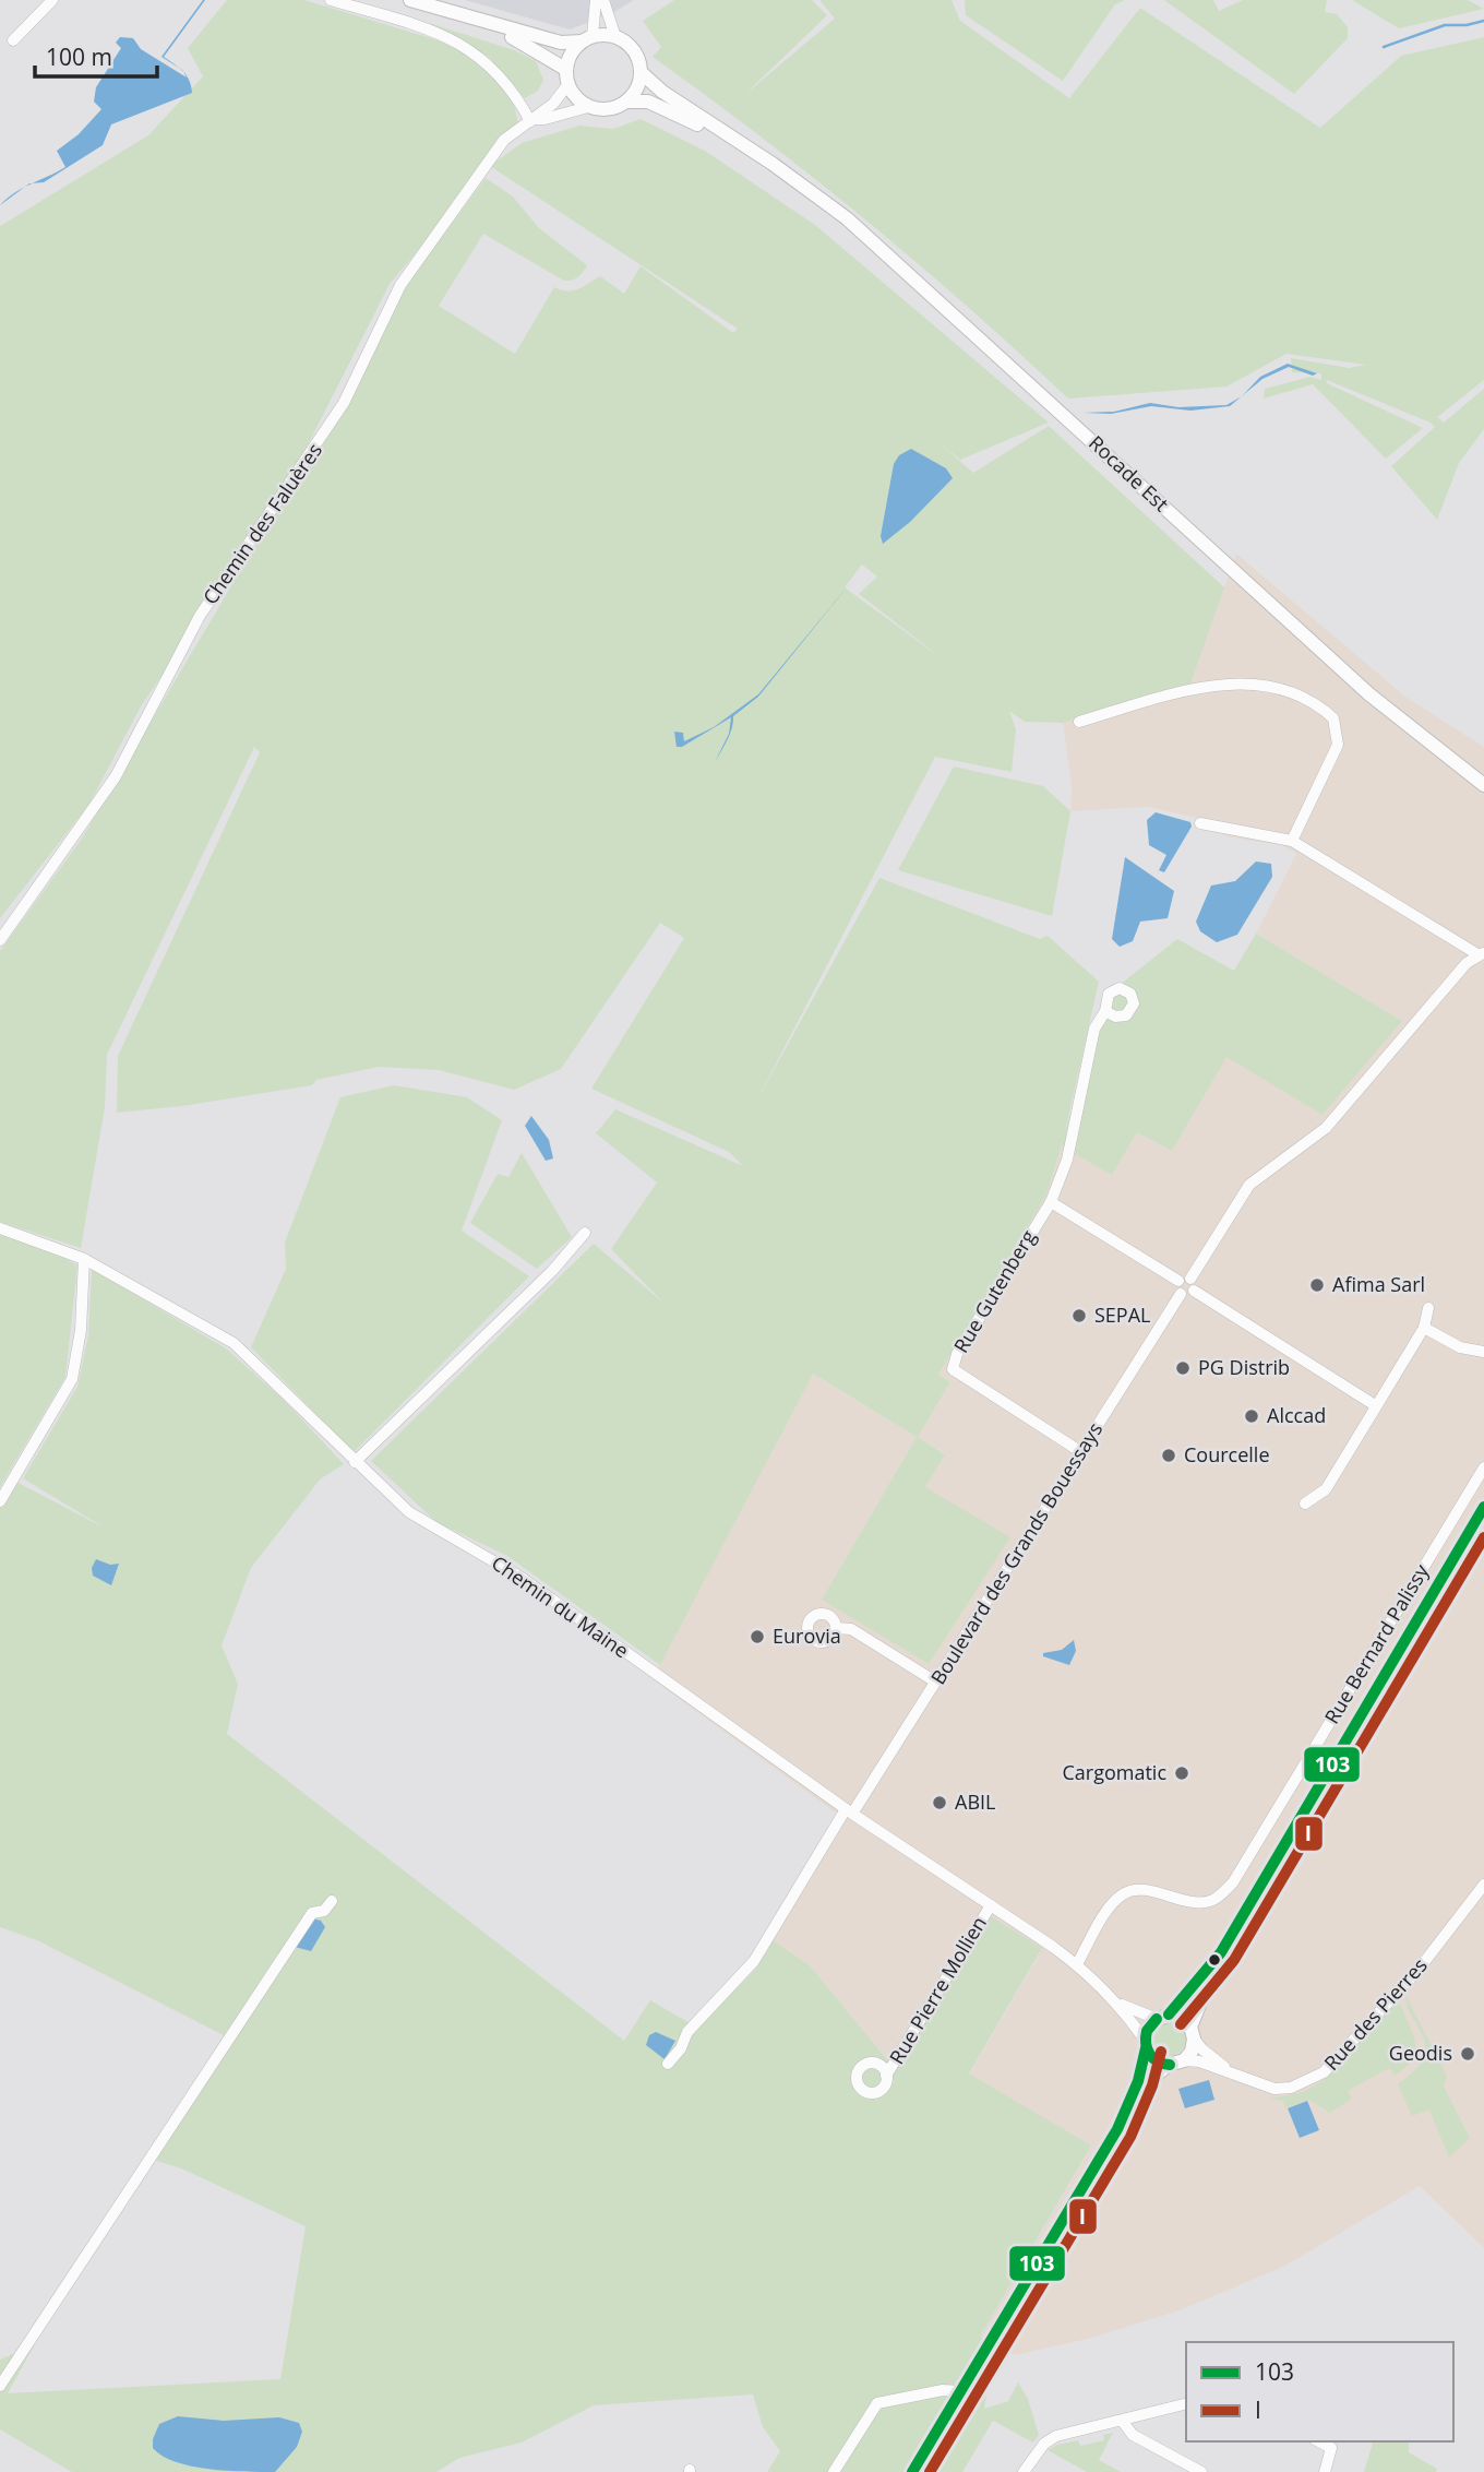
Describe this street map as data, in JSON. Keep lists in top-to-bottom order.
{
  "streets": {
    "main road": ["Rocade Est"],
    "street": [
      "Chemin des Faluères",
      "Rue Gutenberg",
      "Boulevard des Grands Bouessays",
      "Chemin du Maine",
      "Rue Bernard Palissy",
      "Rue Pierre Mollien",
      "Rue des Pierres"
    ]
  },
  "crossings": [
    ["Rocade Est", "Chemin des Faluères"],
    ["Rue Gutenberg", "Boulevard des Grands Bouessays"],
    ["Boulevard des Grands Bouessays", "Chemin du Maine"],
    ["Chemin du Maine", "Rue Bernard Palissy"],
    ["Chemin du Maine", "Rue Pierre Mollien"],
    ["Chemin du Maine", "Rue des Pierres"]
  ],
  "places": [
    "Afima Sarl",
    "SEPAL",
    "PG Distrib",
    "Alccad",
    "Courcelle",
    "Eurovia",
    "Cargomatic",
    "ABIL",
    "Geodis"
  ],
  "lines": ["transit line 103", "transit line I"],
  "legend": ["103", "I"],
  "scale_bar": "100 m"
}
